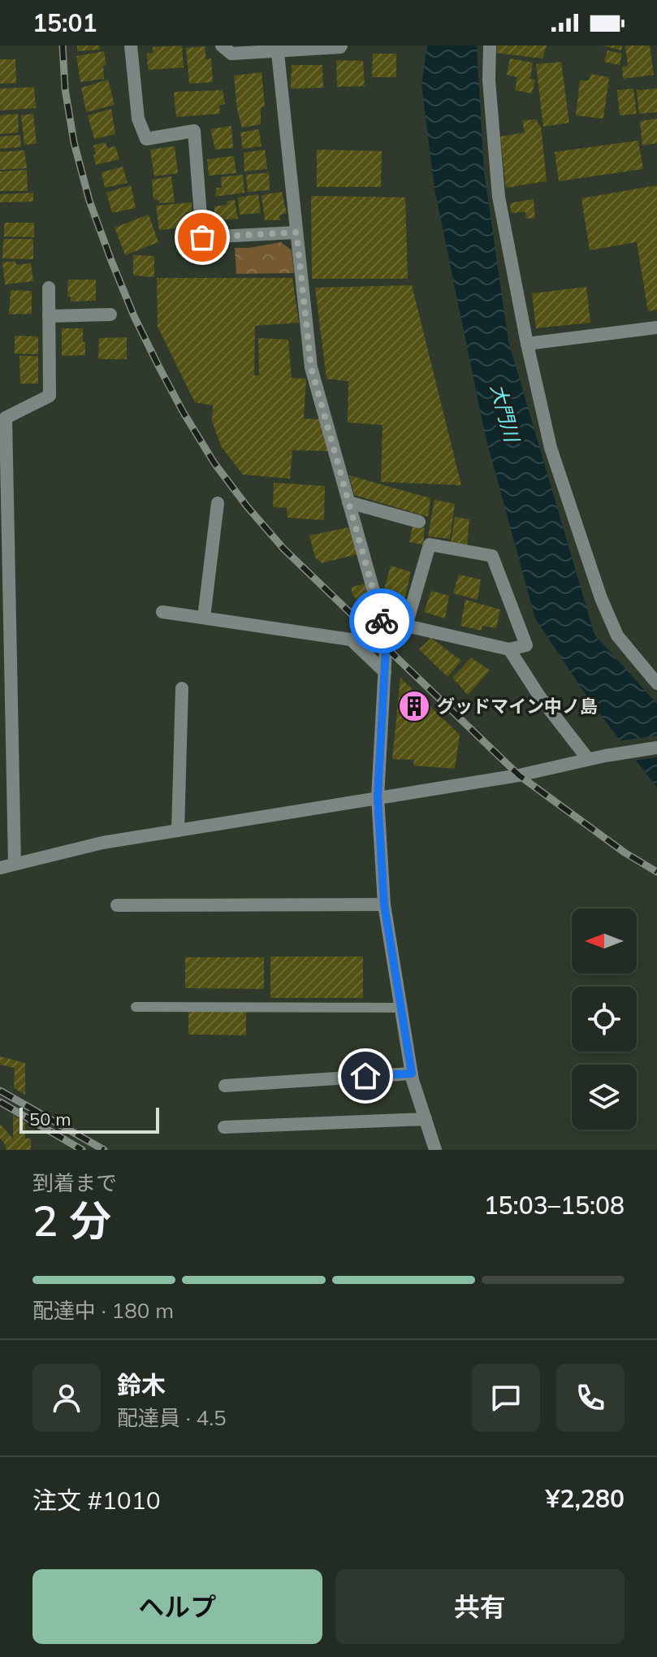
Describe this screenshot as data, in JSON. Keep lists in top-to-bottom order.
{
  "water": ["大門川"],
  "places": {
    "building": ["グッドマイン中ノ島"]
  },
  "scale_bar": "50 m",
  "north": "left",
  "page": {
    "status": "15:01",
    "scale": "50 m",
    "heading": ["2 分", "到着まで", "15:03–15:08"],
    "panel": [
      "鈴木",
      "配達員 · 4.5",
      "注文 #1010",
      "¥2,280"
    ],
    "bar": "配達中 · 180 m",
    "buttons": ["ヘルプ", "共有"]
  }
}
